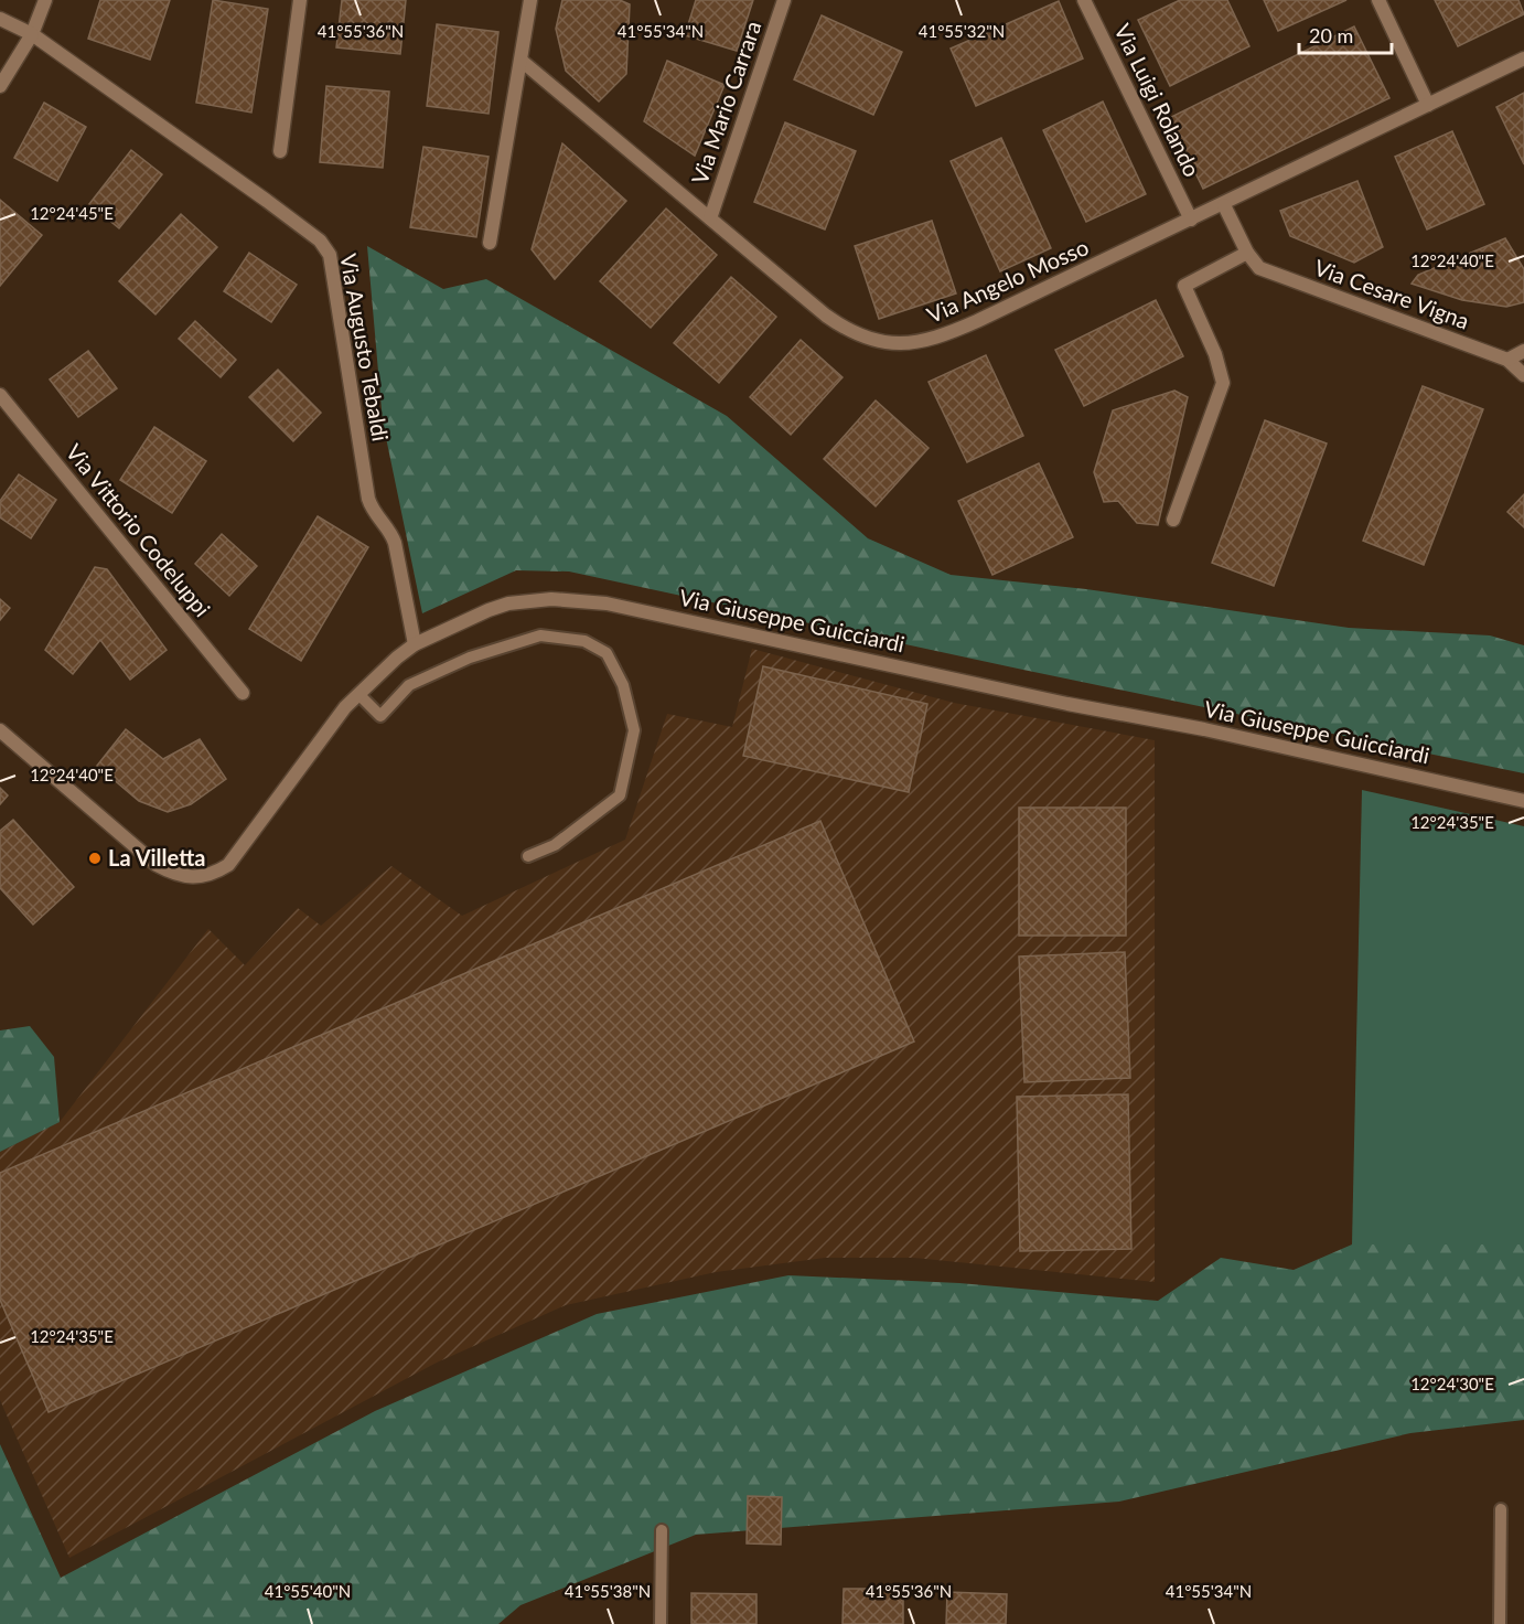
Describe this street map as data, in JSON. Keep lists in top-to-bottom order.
{
  "streets": {
    "street": [
      "Via Luigi Rolando",
      "Via Mario Carrara",
      "Via Angelo Mosso",
      "Via Cesare Vigna",
      "Via Augusto Tebaldi",
      "Via Vittorio Codeluppi",
      "Via Giuseppe Guicciardi"
    ]
  },
  "crossings": [
    ["Via Luigi Rolando", "Via Angelo Mosso"],
    ["Via Mario Carrara", "Via Angelo Mosso"],
    ["Via Augusto Tebaldi", "Via Giuseppe Guicciardi"]
  ],
  "places": ["La Villetta"],
  "scale_bar": "20 m",
  "coordinates": [
    "41°55'36\"N",
    "41°55'34\"N",
    "41°55'32\"N",
    "12°24'45\"E",
    "12°24'40\"E",
    "12°24'35\"E",
    "12°24'30\"E",
    "41°55'40\"N",
    "41°55'38\"N"
  ]
}
